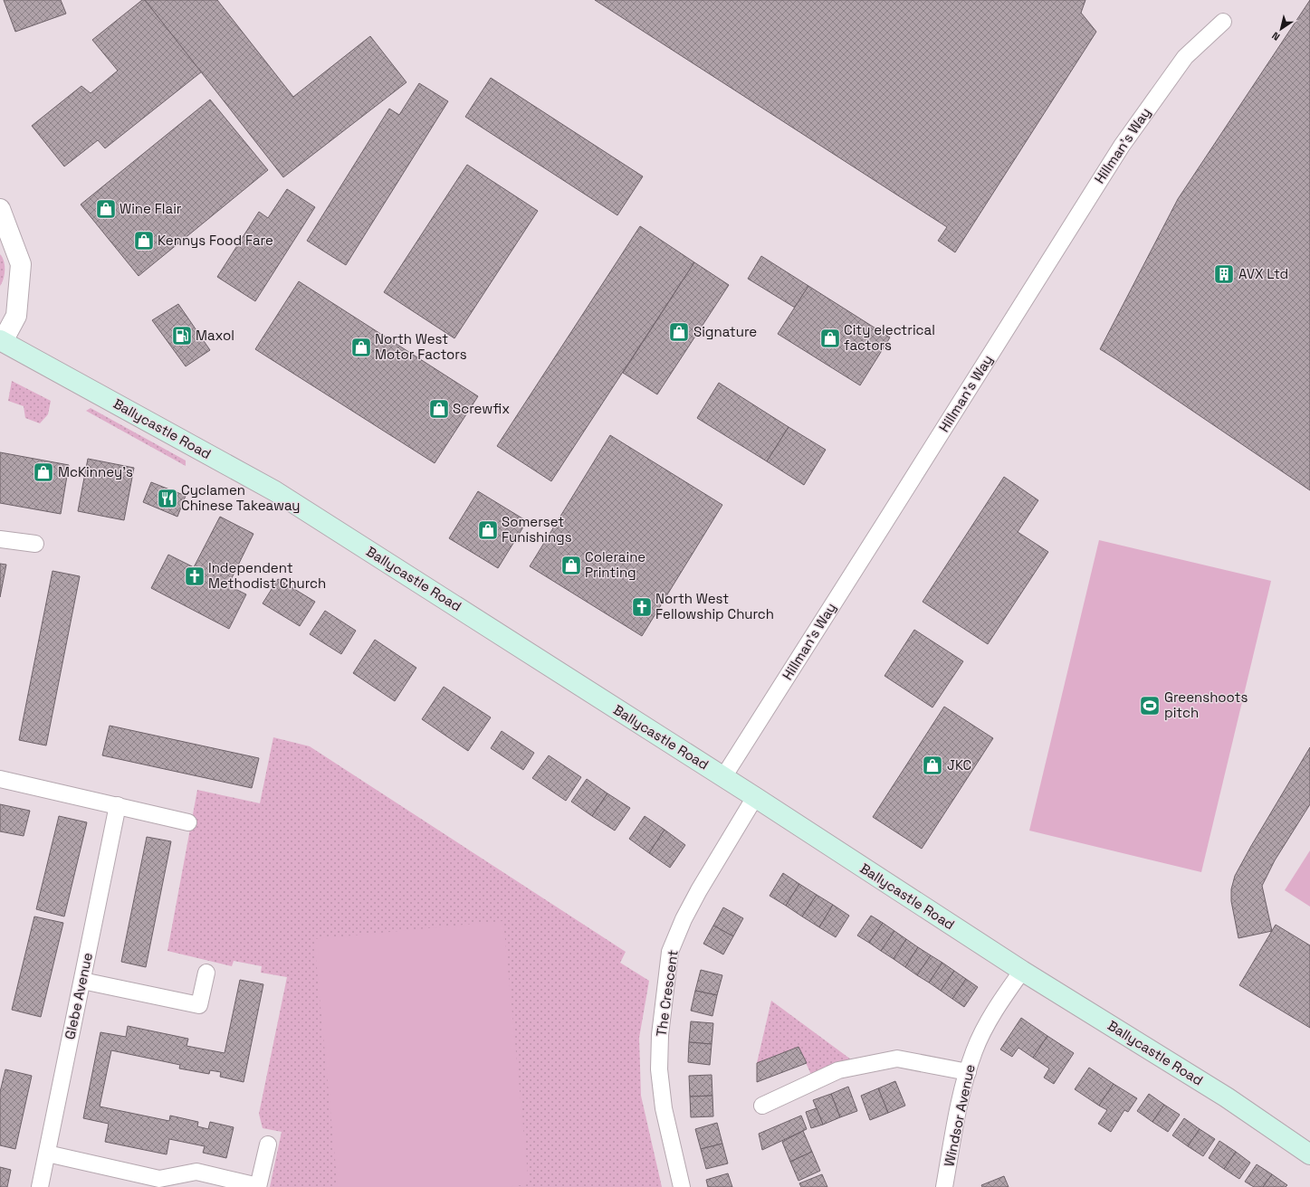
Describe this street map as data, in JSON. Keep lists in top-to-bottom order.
{
  "streets": {
    "main road": ["Ballycastle Road"],
    "street": [
      "Hillman's Way",
      "The Crescent",
      "Glebe Avenue",
      "Windsor Avenue"
    ]
  },
  "crossings": [
    ["Hillman's Way", "Ballycastle Road"],
    ["Ballycastle Road", "The Crescent"],
    ["Ballycastle Road", "Windsor Avenue"]
  ],
  "places": {
    "shop": [
      "Wine Flair",
      "Kennys Food Fare",
      "Signature",
      "City electrical factors",
      "North West Motor Factors",
      "Screwfix",
      "McKinney's",
      "Somerset Funishings",
      "Coleraine Printing",
      "JKC"
    ],
    "building": ["AVX Ltd"],
    "fuel station": ["Maxol"],
    "restaurant": ["Cyclamen Chinese Takeaway"],
    "church": ["Independent Methodist Church", "North West Fellowship Church"],
    "sports": ["Greenshoots pitch"]
  },
  "north": "bottom left"
}
